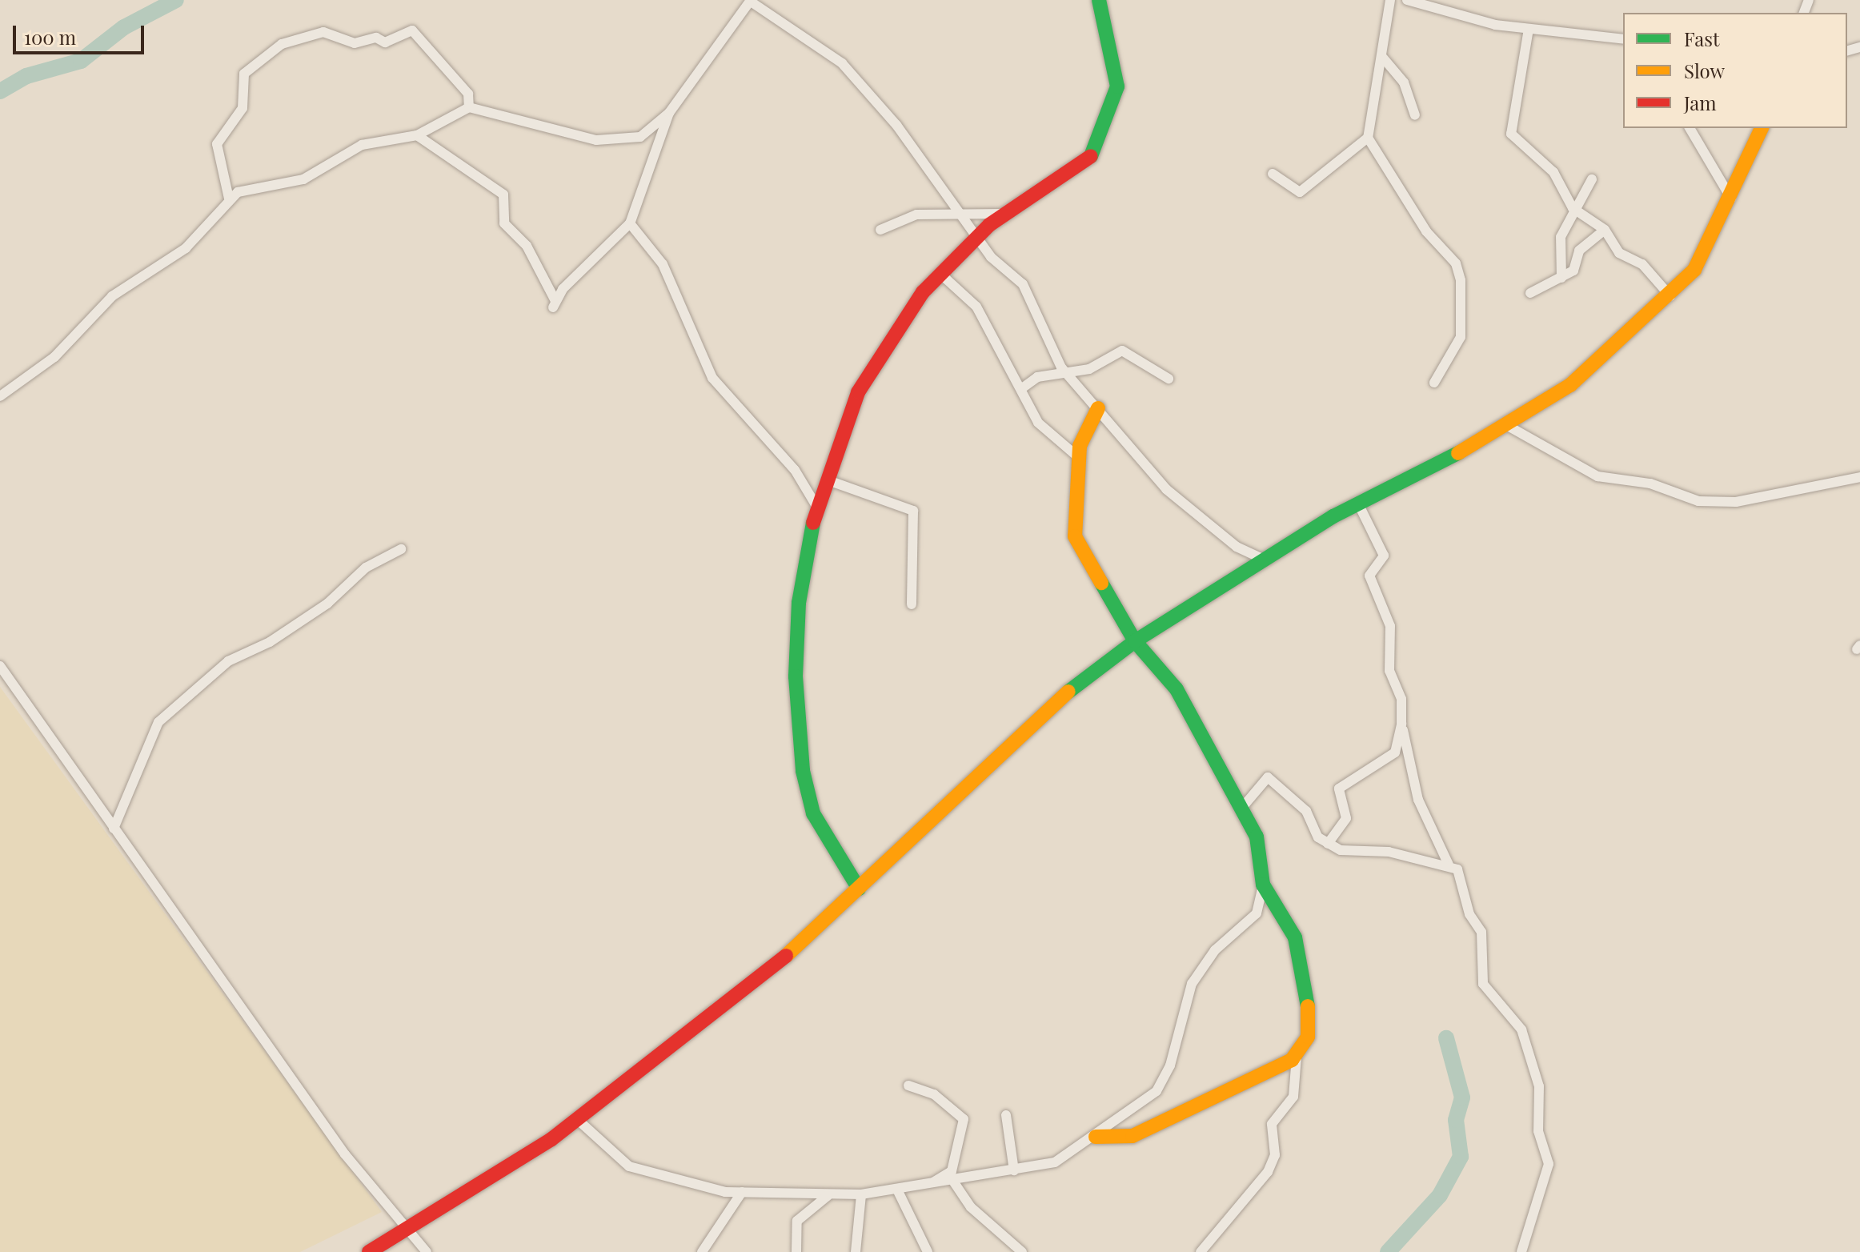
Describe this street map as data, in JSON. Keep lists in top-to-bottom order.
{
  "legend": ["Fast", "Slow", "Jam"],
  "scale_bar": "100 m"
}
